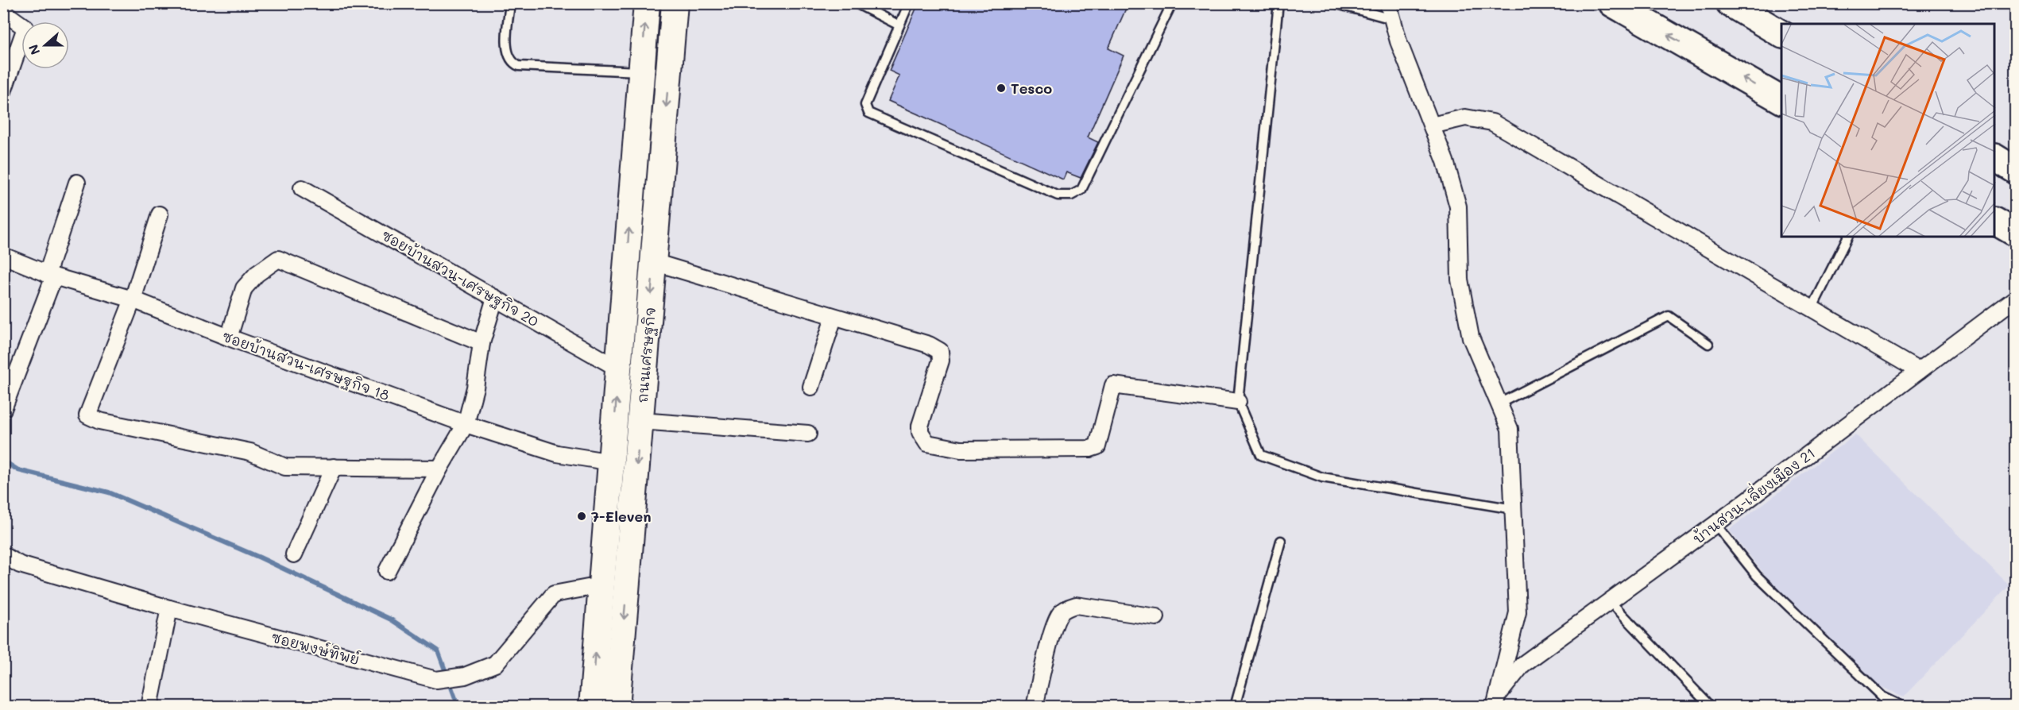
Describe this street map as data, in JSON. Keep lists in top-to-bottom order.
{
  "streets": {
    "main road": ["ถนนเศรษฐกิจ"],
    "street": [
      "ซอยบ้านสวน-เศรษฐกิจ 20",
      "ซอยบ้านสวน-เศรษฐกิจ 18",
      "บ้านสวน-เลี่ยงเมือง 21",
      "ซอยพงษ์ทิพย์"
    ]
  },
  "crossings": [
    ["ซอยบ้านสวน-เศรษฐกิจ 20", "ถนนเศรษฐกิจ"],
    ["ถนนเศรษฐกิจ", "ซอยบ้านสวน-เศรษฐกิจ 18"],
    ["ถนนเศรษฐกิจ", "ซอยพงษ์ทิพย์"]
  ],
  "places": ["Tesco", "7-Eleven"],
  "north": "left"
}
